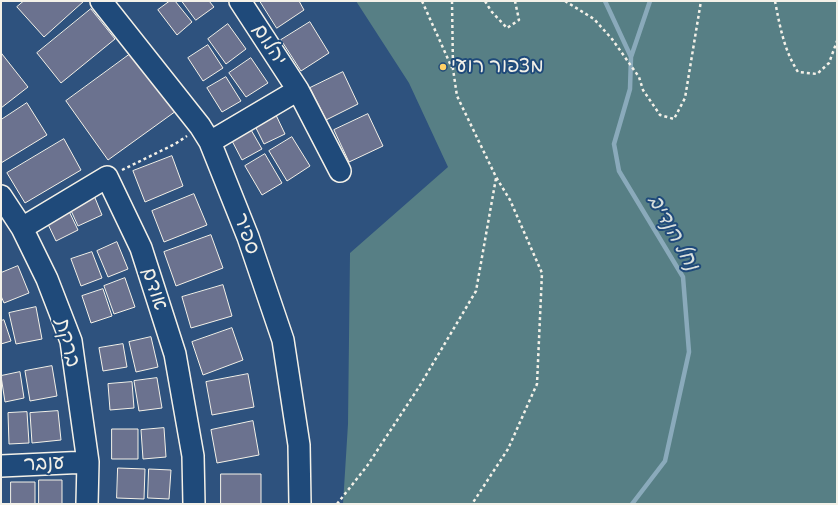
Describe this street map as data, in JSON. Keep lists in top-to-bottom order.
{
  "streets": {
    "street": [
      "יהלום",
      "ספיר",
      "אודם",
      "ברקת",
      "ענבר"
    ]
  },
  "crossings": [
    ["ברקת", "ענבר"]
  ],
  "water": ["נחל הנדיב"],
  "places": ["מצפור רועי"]
}
